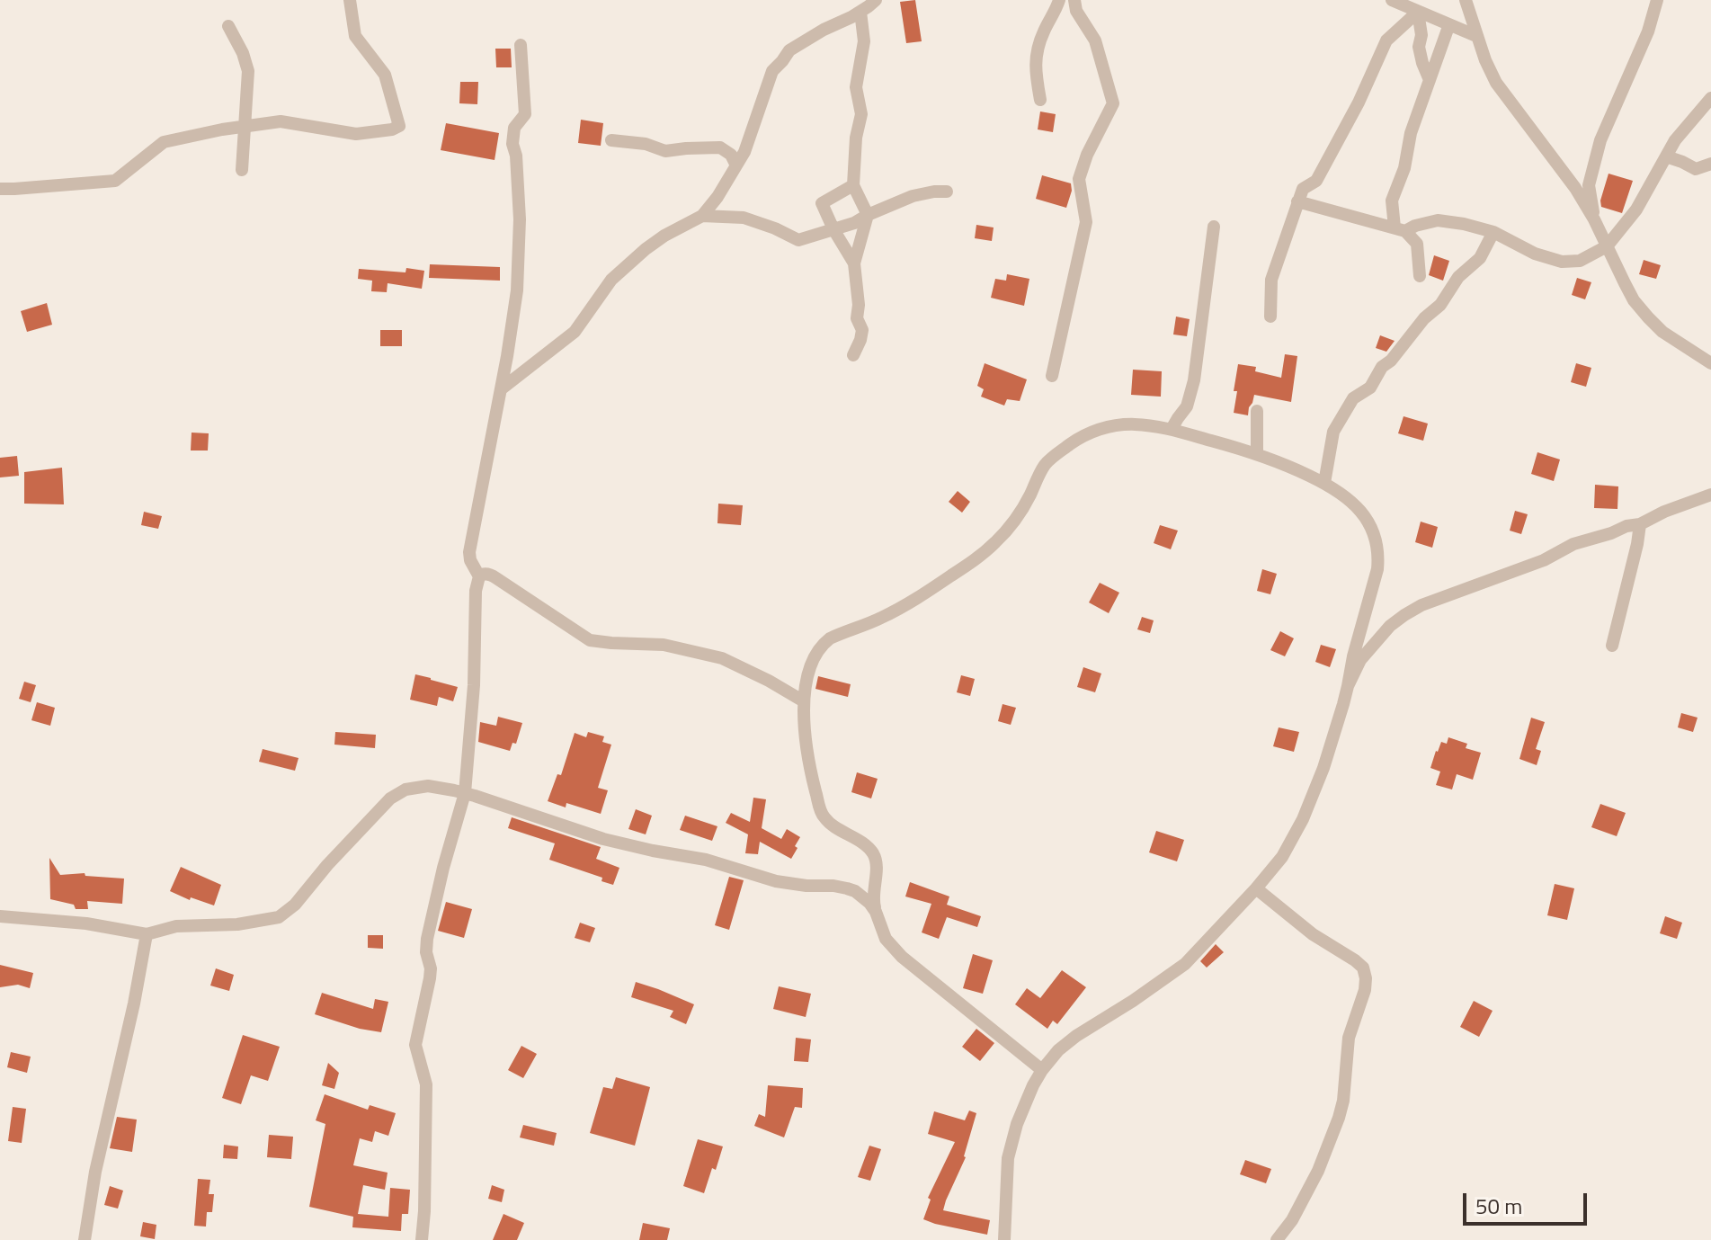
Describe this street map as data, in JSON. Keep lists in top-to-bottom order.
{
  "scale_bar": "50 m"
}
